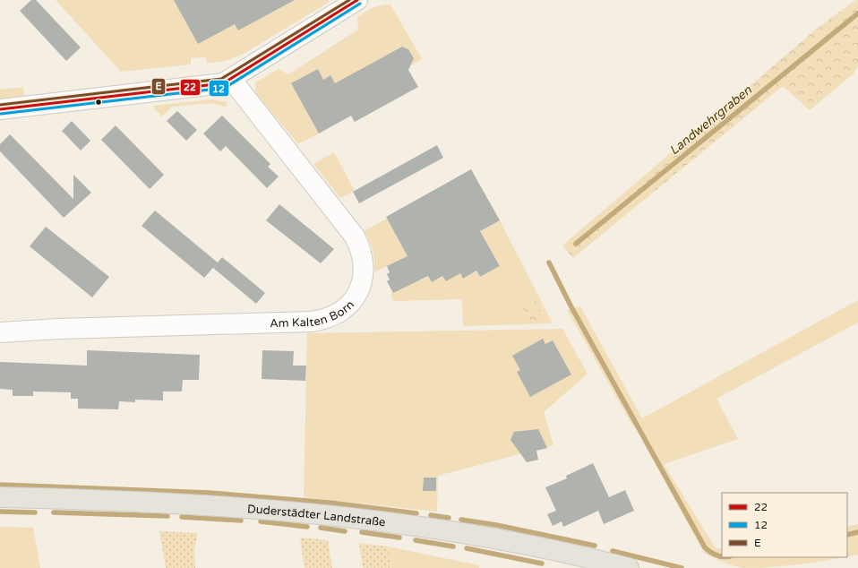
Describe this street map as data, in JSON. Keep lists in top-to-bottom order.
{
  "streets": {
    "main road": ["Duderstädter Landstraße"],
    "street": ["Am Kalten Born"]
  },
  "water": ["Landwehrgraben"],
  "lines": ["transit line 22", "transit line E", "transit line 12"],
  "legend": ["22", "12", "E"]
}
